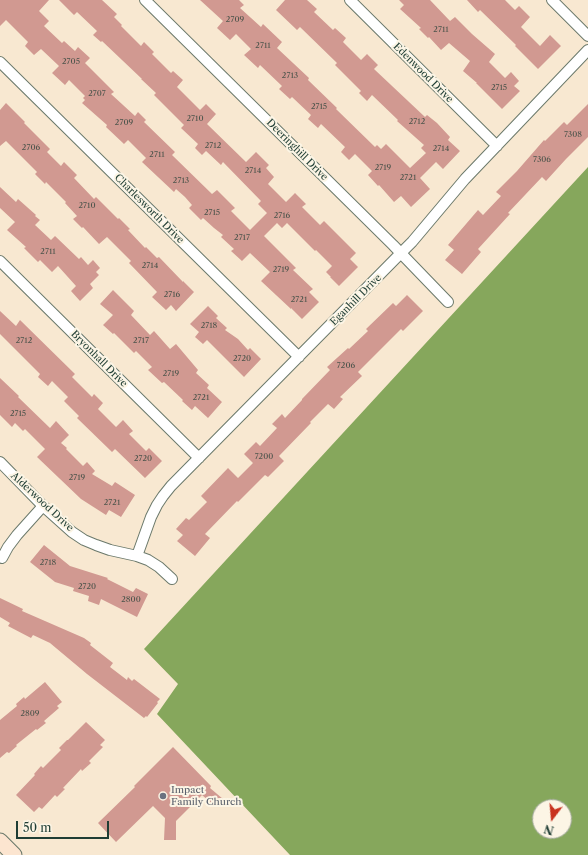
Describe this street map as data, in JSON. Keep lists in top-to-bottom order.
{
  "streets": {
    "street": [
      "Edenwood Drive",
      "Deeringhill Drive",
      "Charlesworth Drive",
      "Eganhill Drive",
      "Bryonhall Drive",
      "Alderwood Drive"
    ]
  },
  "crossings": [
    ["Edenwood Drive", "Eganhill Drive"],
    ["Deeringhill Drive", "Eganhill Drive"],
    ["Charlesworth Drive", "Eganhill Drive"],
    ["Eganhill Drive", "Bryonhall Drive"],
    ["Eganhill Drive", "Alderwood Drive"]
  ],
  "places": ["Impact Family Church"],
  "house_numbers": [
    "2709",
    "2711",
    "2711",
    "2705",
    "2713",
    "2715",
    "2707",
    "2715",
    "2710",
    "2712",
    "2709",
    "7308",
    "2712",
    "2706",
    "2714",
    "2711",
    "7306",
    "2719",
    "2714",
    "2721",
    "2713",
    "2710",
    "2715",
    "2716",
    "2717",
    "2711",
    "2714",
    "2719",
    "2716",
    "2721",
    "2718",
    "2712",
    "2717",
    "2720",
    "7206",
    "2719",
    "2721",
    "2715",
    "7200",
    "2720",
    "2719",
    "2721",
    "2718",
    "2720",
    "2800",
    "2809"
  ],
  "scale_bar": "50 m",
  "north": "bottom"
}
